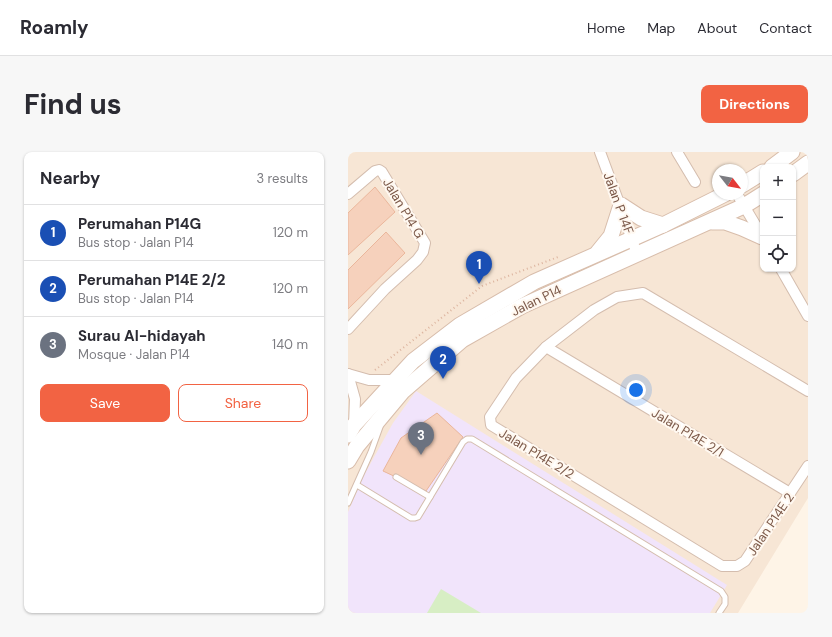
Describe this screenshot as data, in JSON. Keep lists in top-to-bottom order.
{
  "streets": {
    "main road": ["Jalan P14"],
    "street": [
      "Jalan P 14F",
      "Jalan P14 G",
      "Jalan P14E 2/1",
      "Jalan P14E 2/2",
      "Jalan P14E 2"
    ]
  },
  "crossings": [
    ["Jalan P 14F", "Jalan P14"],
    ["Jalan P14E 2/1", "Jalan P14E 2/2"],
    ["Jalan P14E 2/1", "Jalan P14E 2"],
    ["Jalan P14E 2/2", "Jalan P14E 2"]
  ],
  "north": "bottom right",
  "page": {
    "header": "Roamly",
    "nav": [
      "Home",
      "Map",
      "About",
      "Contact"
    ],
    "buttons": [
      "Directions",
      ["Save", "Share"]
    ],
    "title": "Find us",
    "heading": ["Nearby", "3 results"],
    "map_buttons": ["+", "−"],
    "list": [
      {
        "mark": "1",
        "name": "Perumahan P14G",
        "note": "Bus stop · Jalan P14",
        "value": "120 m"
      },
      {
        "mark": "2",
        "name": "Perumahan P14E 2/2",
        "note": "Bus stop · Jalan P14",
        "value": "120 m"
      },
      {
        "mark": "3",
        "name": "Surau Al-hidayah",
        "note": "Mosque · Jalan P14",
        "value": "140 m"
      }
    ],
    "pins": ["1", "2", "3"]
  }
}
